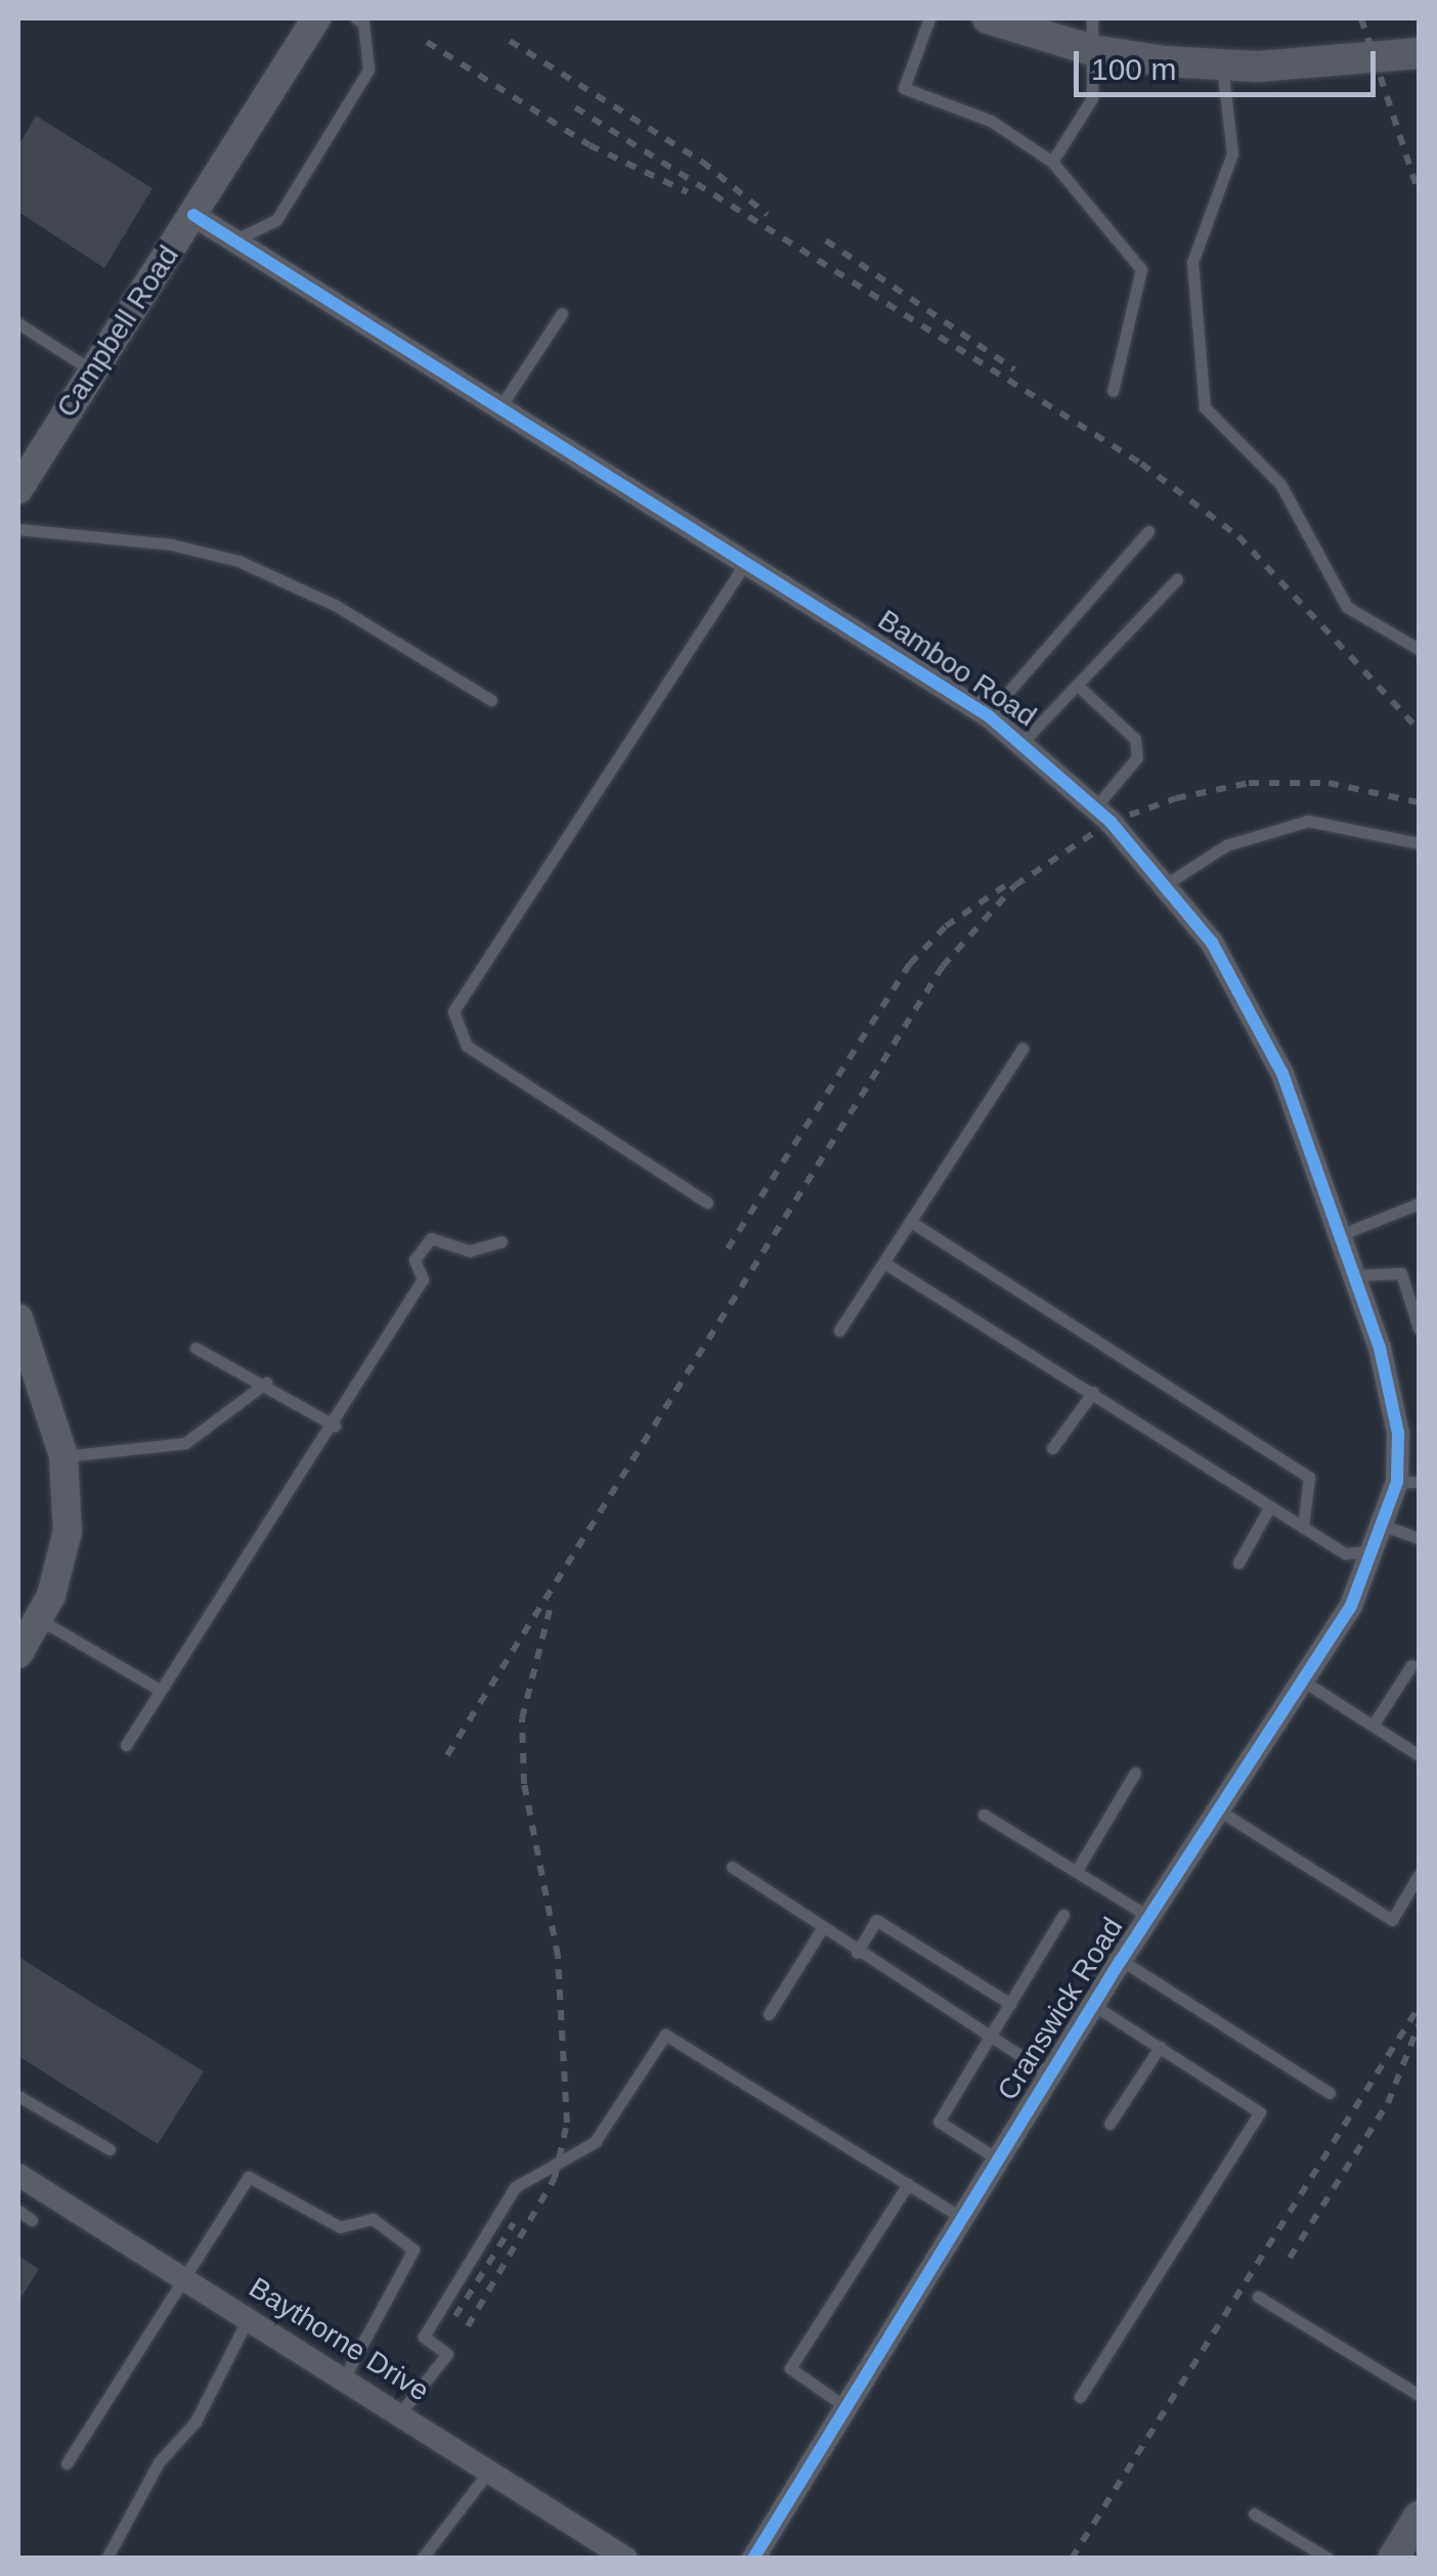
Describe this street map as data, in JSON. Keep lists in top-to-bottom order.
{
  "streets": {
    "street": [
      "Campbell Road",
      "Bamboo Road",
      "Cranswick Road",
      "Baythorne Drive"
    ]
  },
  "crossings": [
    ["Campbell Road", "Bamboo Road"],
    ["Bamboo Road", "Cranswick Road"]
  ],
  "scale_bar": "100 m"
}
